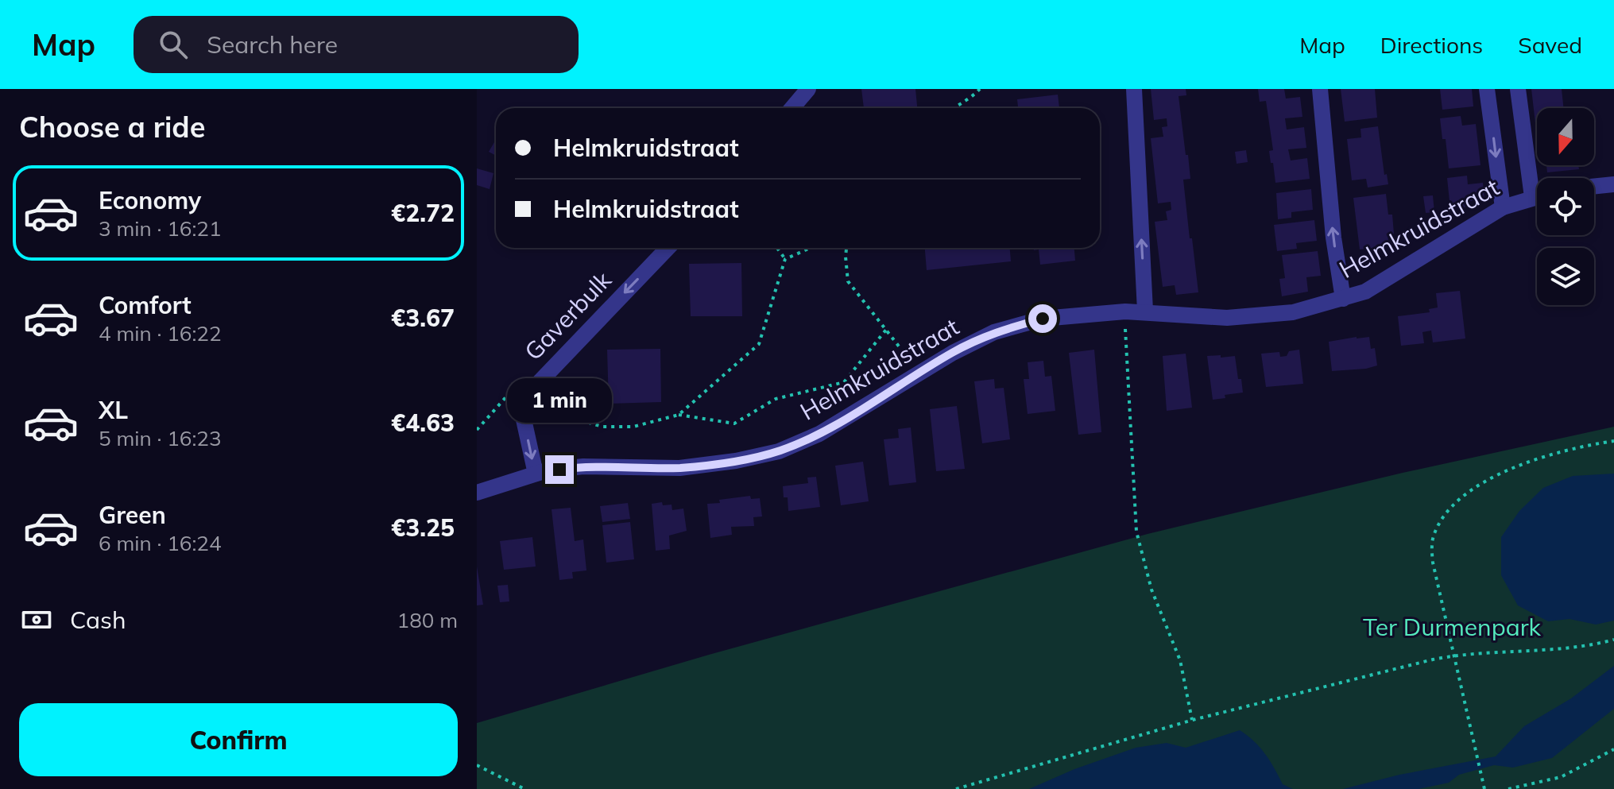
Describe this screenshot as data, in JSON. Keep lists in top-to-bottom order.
{
  "streets": {
    "street": ["Helmkruidstraat", "Gaverbulk"]
  },
  "crossings": [
    ["Helmkruidstraat", "Gaverbulk"]
  ],
  "one_way": ["Gaverbulk"],
  "parks": ["Ter Durmenpark"],
  "north": "bottom",
  "page": {
    "header": "Map",
    "search": "Search here",
    "nav": ["Map", "Directions", "Saved"],
    "heading": "Choose a ride",
    "banner": ["Helmkruidstraat", "Helmkruidstraat"],
    "list": [
      {
        "name": "Economy",
        "note": "3 min · 16:21",
        "value": "€2.72"
      },
      {
        "name": "Comfort",
        "note": "4 min · 16:22",
        "value": "€3.67"
      },
      {
        "name": "XL",
        "note": "5 min · 16:23",
        "value": "€4.63"
      },
      {
        "name": "Green",
        "note": "6 min · 16:24",
        "value": "€3.25"
      }
    ],
    "bubble": "1 min",
    "pay": ["Cash", "180 m"],
    "buttons": "Confirm"
  }
}
